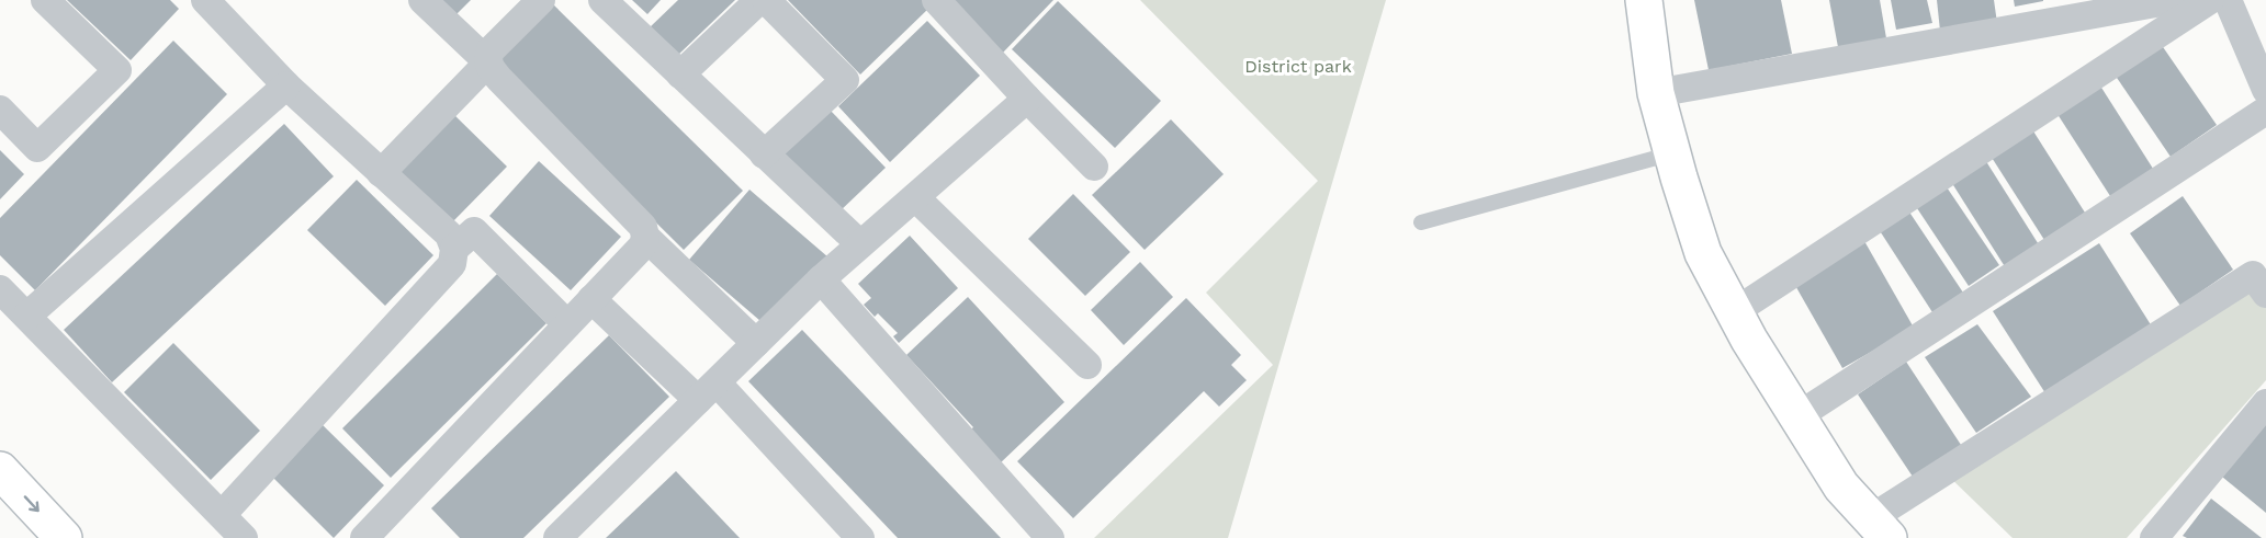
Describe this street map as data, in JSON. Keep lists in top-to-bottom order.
{
  "parks": ["District park"]
}
